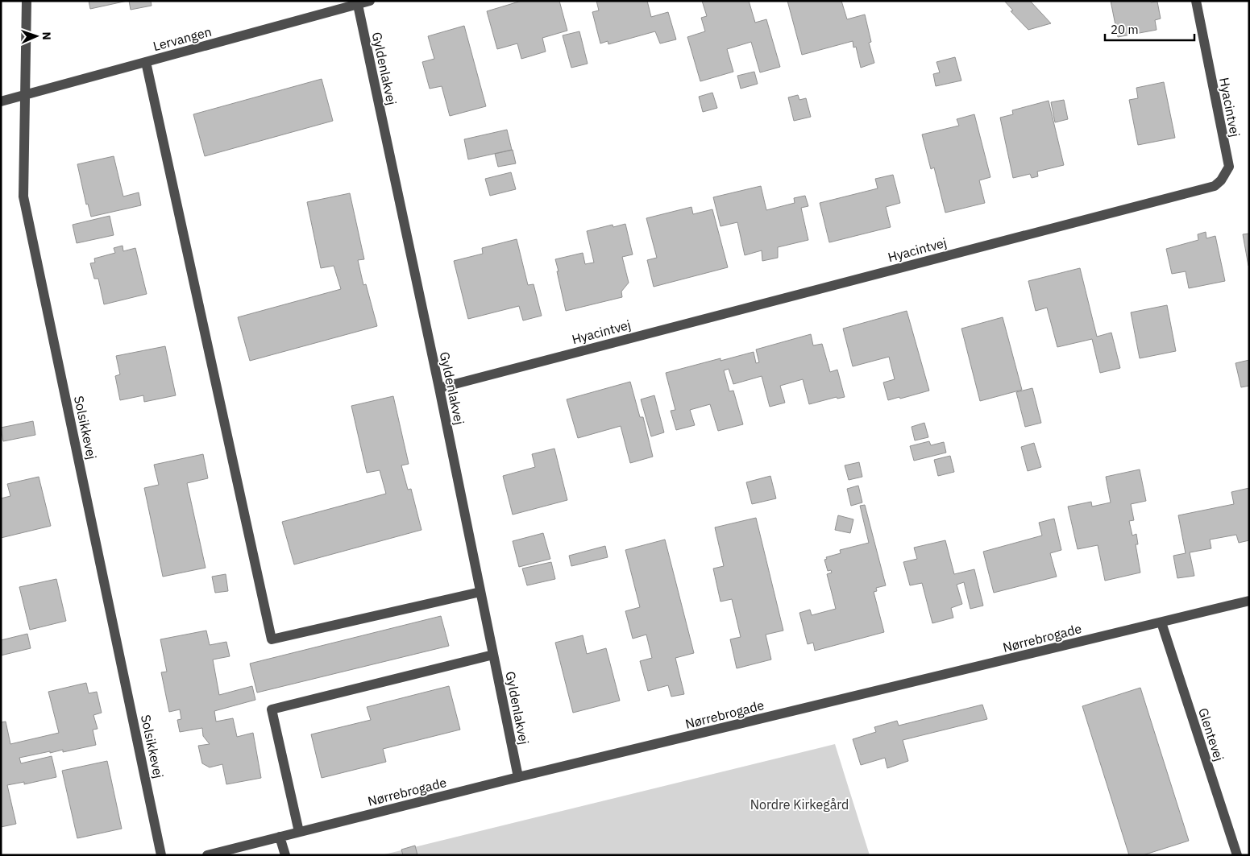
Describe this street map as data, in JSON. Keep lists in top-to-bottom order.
{
  "streets": {
    "street": [
      "Lervangen",
      "Gyldenlakvej",
      "Hyacintvej",
      "Solsikkevej",
      "Nørrebrogade",
      "Glentevej"
    ]
  },
  "crossings": [
    ["Lervangen", "Gyldenlakvej"],
    ["Lervangen", "Solsikkevej"],
    ["Gyldenlakvej", "Hyacintvej"],
    ["Gyldenlakvej", "Nørrebrogade"],
    ["Nørrebrogade", "Glentevej"]
  ],
  "parks": ["Nordre Kirkegård"],
  "scale_bar": "20 m",
  "north": "right"
}
